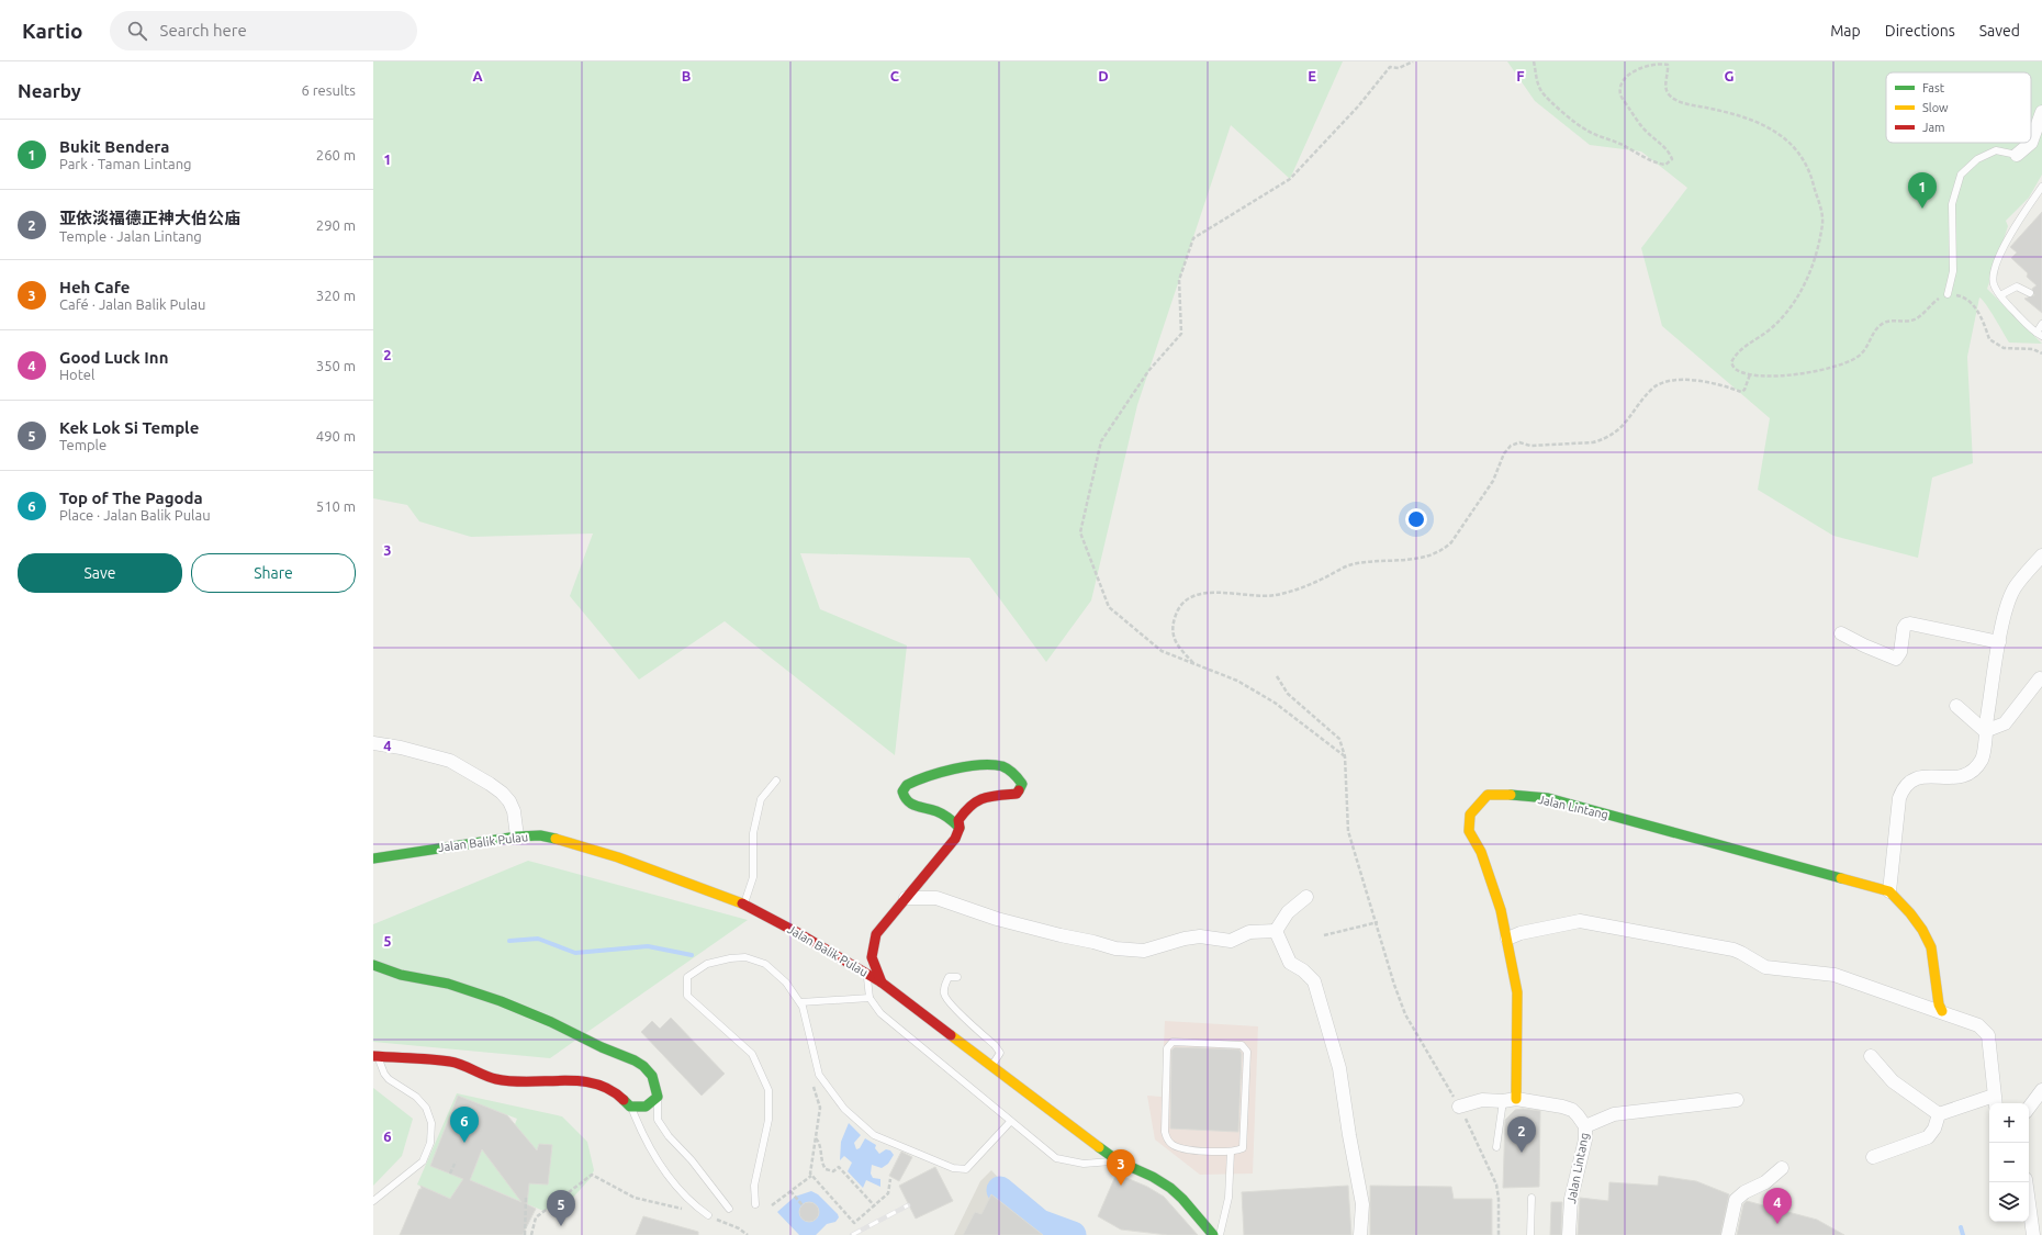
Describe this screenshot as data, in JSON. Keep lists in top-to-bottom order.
{
  "streets": {
    "street": ["Jalan Lintang", "Jalan Balik Pulau"]
  },
  "legend": ["Fast", "Slow", "Jam"],
  "page": {
    "header": "Kartio",
    "search": "Search here",
    "nav": ["Map", "Directions", "Saved"],
    "heading": ["Nearby", "6 results"],
    "list": [
      {
        "mark": "1",
        "name": "Bukit Bendera",
        "note": "Park · Taman Lintang",
        "value": "260 m"
      },
      {
        "mark": "2",
        "name": "亚依淡福德正神大伯公庙",
        "note": "Temple · Jalan Lintang",
        "value": "290 m"
      },
      {
        "mark": "3",
        "name": "Heh Cafe",
        "note": "Café · Jalan Balik Pulau",
        "value": "320 m"
      },
      {
        "mark": "4",
        "name": "Good Luck Inn",
        "note": "Hotel",
        "value": "350 m"
      },
      {
        "mark": "5",
        "name": "Kek Lok Si Temple",
        "note": "Temple",
        "value": "490 m"
      },
      {
        "mark": "6",
        "name": "Top of The Pagoda",
        "note": "Place · Jalan Balik Pulau",
        "value": "510 m"
      }
    ],
    "pins": [
      "1",
      "6",
      "2",
      "3",
      "4",
      "5"
    ],
    "buttons": ["Save", "Share"],
    "map_buttons": ["+", "−"]
  },
  "grid": {
    "columns": [
      "A",
      "B",
      "C",
      "D",
      "E",
      "F",
      "G"
    ],
    "rows": [
      "1",
      "2",
      "3",
      "4",
      "5",
      "6"
    ]
  }
}
